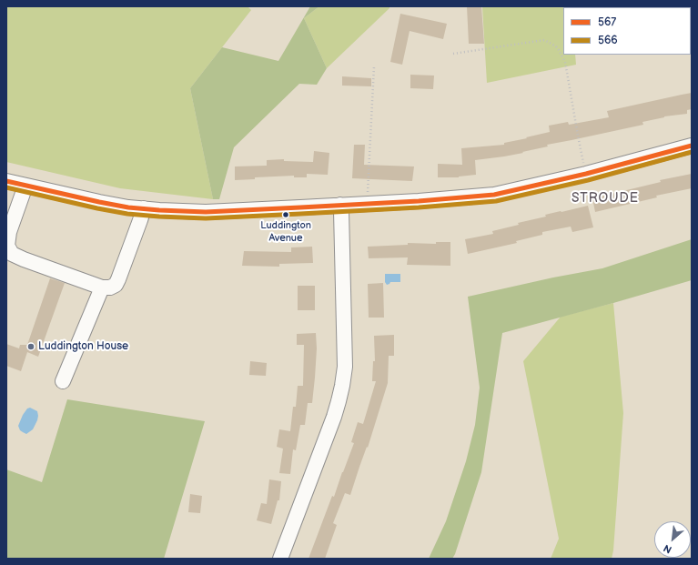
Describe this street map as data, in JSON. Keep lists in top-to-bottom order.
{
  "districts": ["STROUDE"],
  "places": ["Luddington Avenue", "Luddington House"],
  "lines": ["transit line 567", "transit line 566"],
  "legend": ["567", "566"],
  "north": "bottom left"
}
